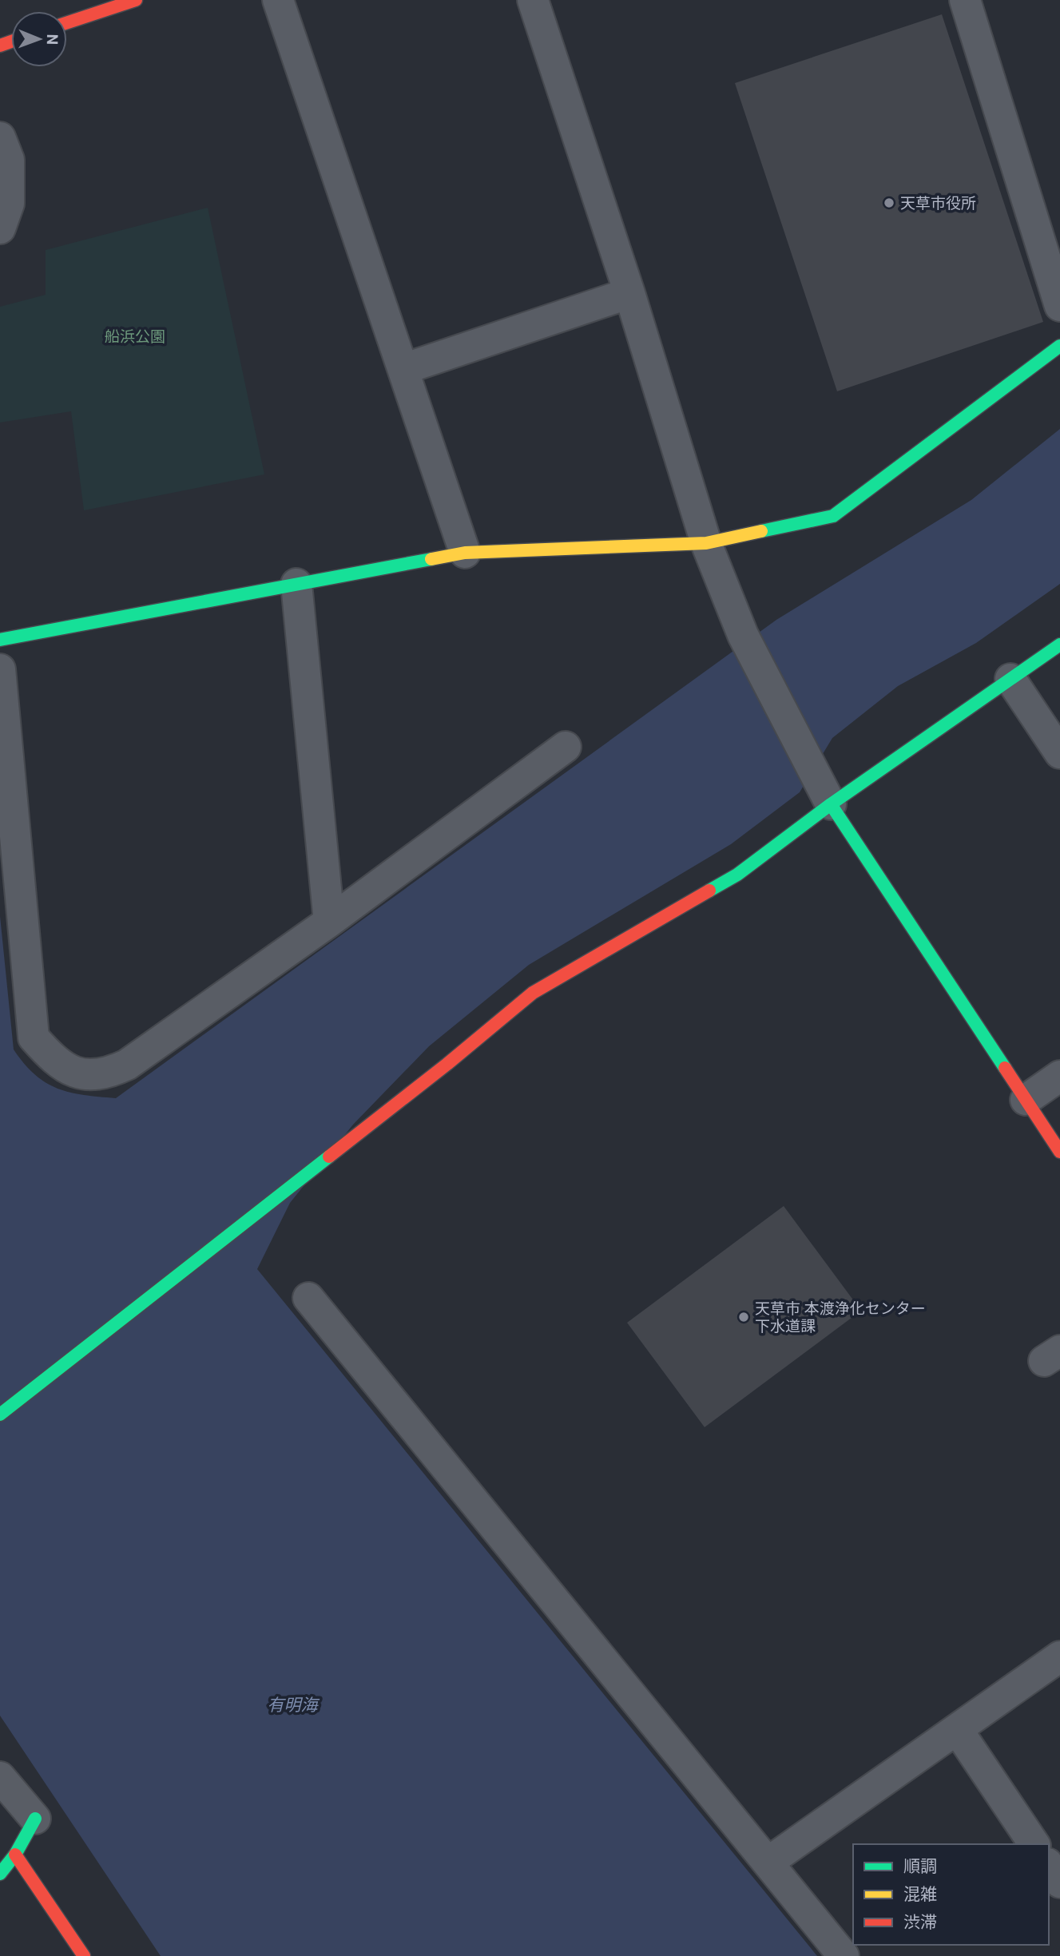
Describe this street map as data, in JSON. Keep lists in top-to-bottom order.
{
  "water": ["有明海"],
  "parks": ["船浜公園"],
  "places": ["天草市役所", "天草市 本渡浄化センター 下水道課"],
  "legend": ["順調", "混雑", "渋滞"],
  "north": "right"
}
